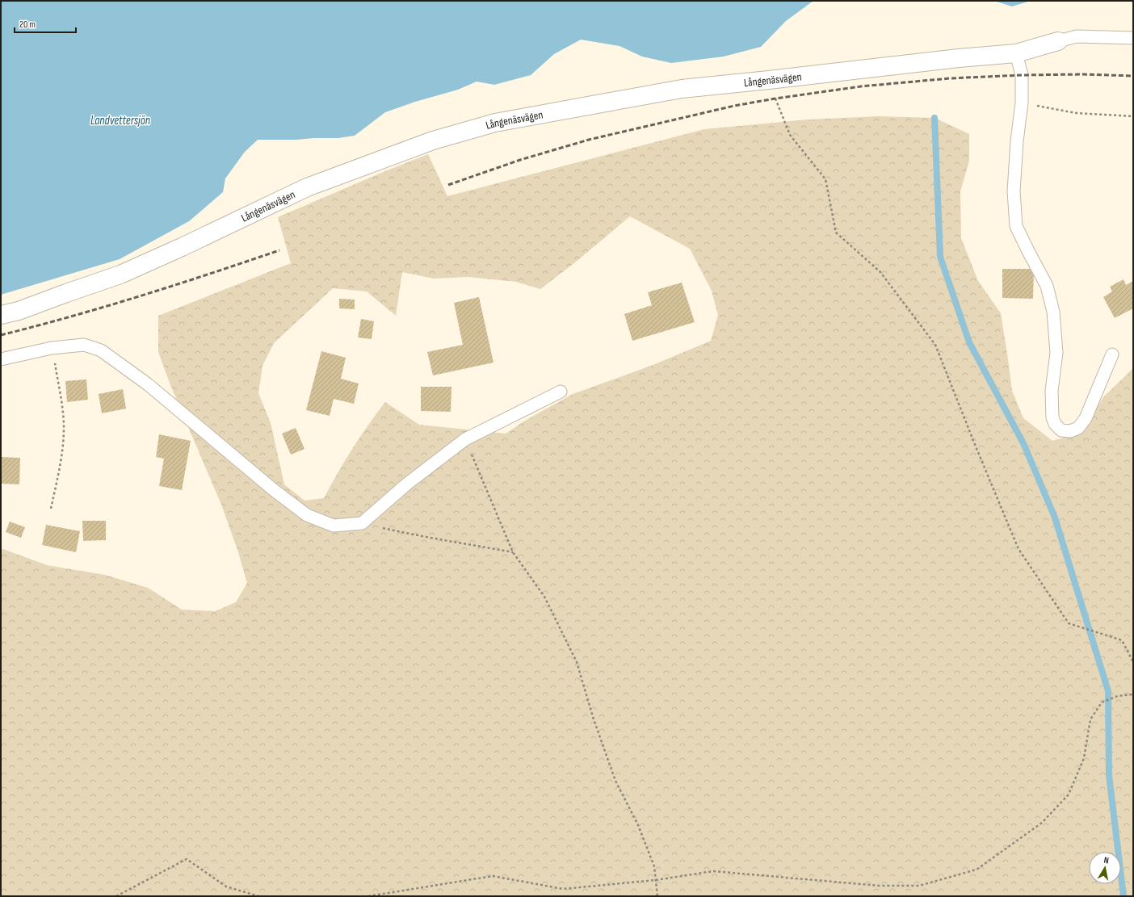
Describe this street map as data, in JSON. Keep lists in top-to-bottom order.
{
  "streets": {
    "street": ["Långenäsvägen"]
  },
  "water": ["Landvettersjön"],
  "scale_bar": "20 m",
  "north": "top"
}
